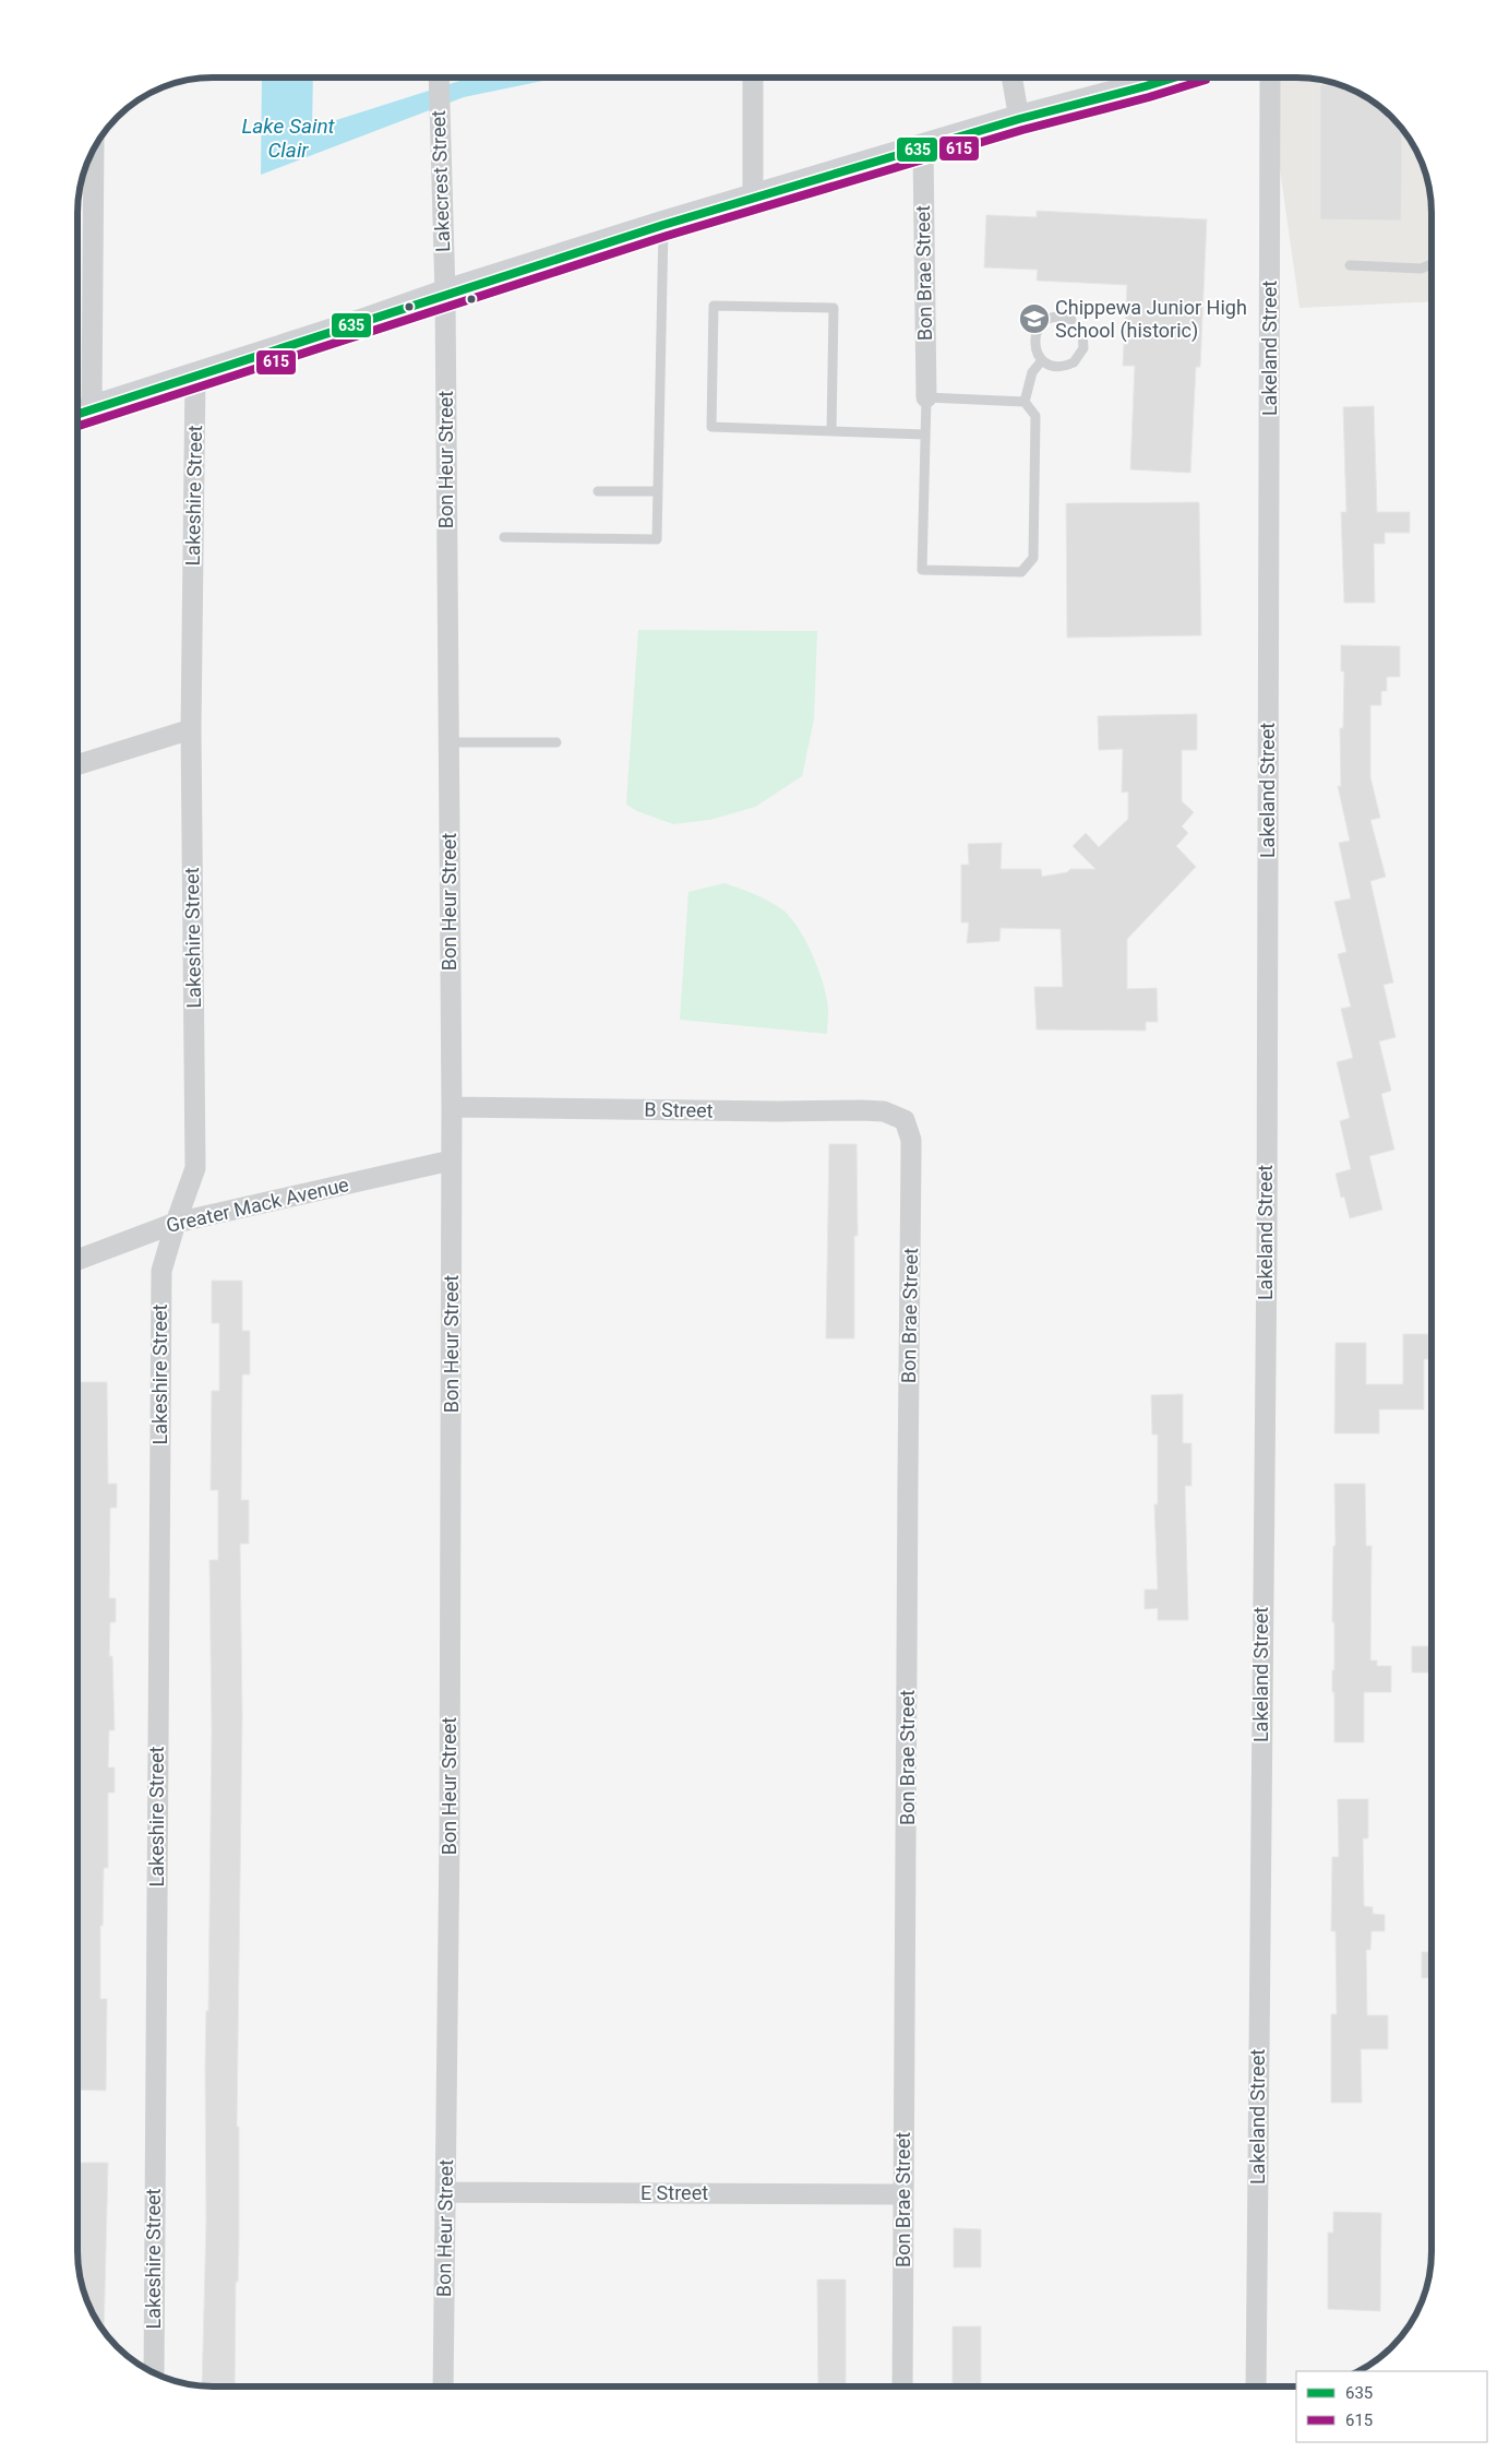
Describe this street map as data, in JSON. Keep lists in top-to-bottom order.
{
  "streets": {
    "street": [
      "Lakecrest Street",
      "Bon Brae Street",
      "Lakeland Street",
      "Bon Heur Street",
      "Lakeshire Street",
      "B Street",
      "Greater Mack Avenue",
      "E Street"
    ]
  },
  "crossings": [
    ["Lakecrest Street", "Bon Heur Street"],
    ["Bon Brae Street", "B Street"],
    ["Bon Brae Street", "E Street"],
    ["Bon Heur Street", "B Street"],
    ["Bon Heur Street", "Greater Mack Avenue"],
    ["Bon Heur Street", "E Street"],
    ["Lakeshire Street", "Greater Mack Avenue"]
  ],
  "water": ["Lake Saint Clair"],
  "places": {
    "school or university": ["Chippewa Junior High School (historic)"]
  },
  "lines": ["transit line 635", "transit line 615"],
  "legend": ["635", "615"]
}
